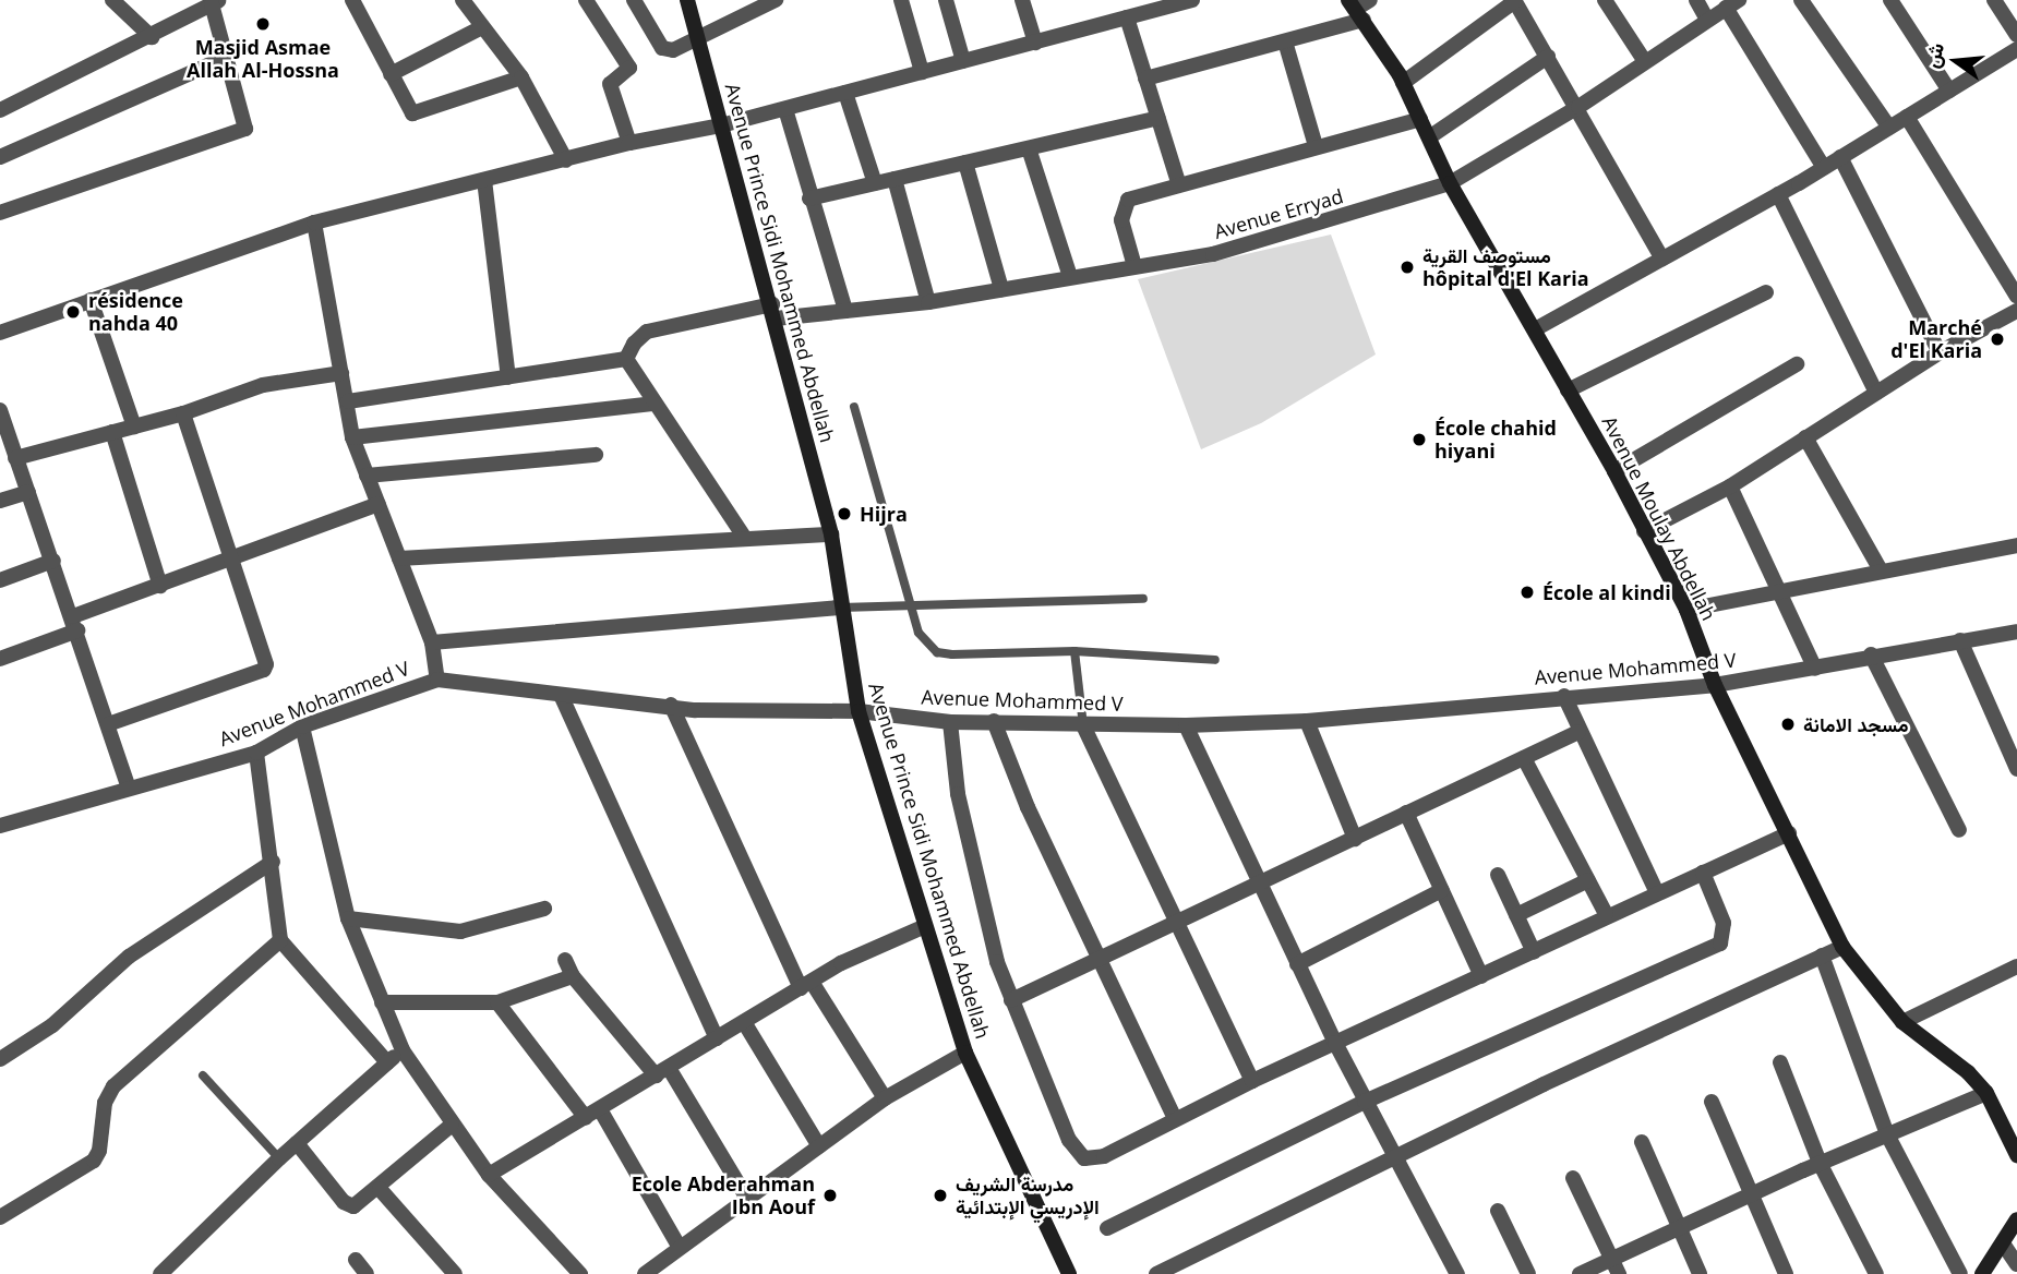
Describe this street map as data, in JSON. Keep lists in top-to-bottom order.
{
  "streets": {
    "street": [
      "Avenue Erryad",
      "Avenue Prince Sidi Mohammed Abdellah",
      "Avenue Moulay Abdellah",
      "Avenue Mohammed V"
    ]
  },
  "crossings": [
    ["Avenue Erryad", "Avenue Prince Sidi Mohammed Abdellah"],
    ["Avenue Erryad", "Avenue Moulay Abdellah"],
    ["Avenue Prince Sidi Mohammed Abdellah", "Avenue Mohammed V"],
    ["Avenue Moulay Abdellah", "Avenue Mohammed V"]
  ],
  "places": [
    "Masjid Asmae Allah Al-Hossna",
    "مستوصف القرية hôpital d'El Karia",
    "résidence nahda 40",
    "Marché d'El Karia",
    "École chahid hiyani",
    "Hijra",
    "École al kindi",
    "مسجد الامانة",
    "Ecole Abderahman Ibn Aouf",
    "مدرسة الشريف الإدريسي الإبتدائية"
  ],
  "north": "left"
}
